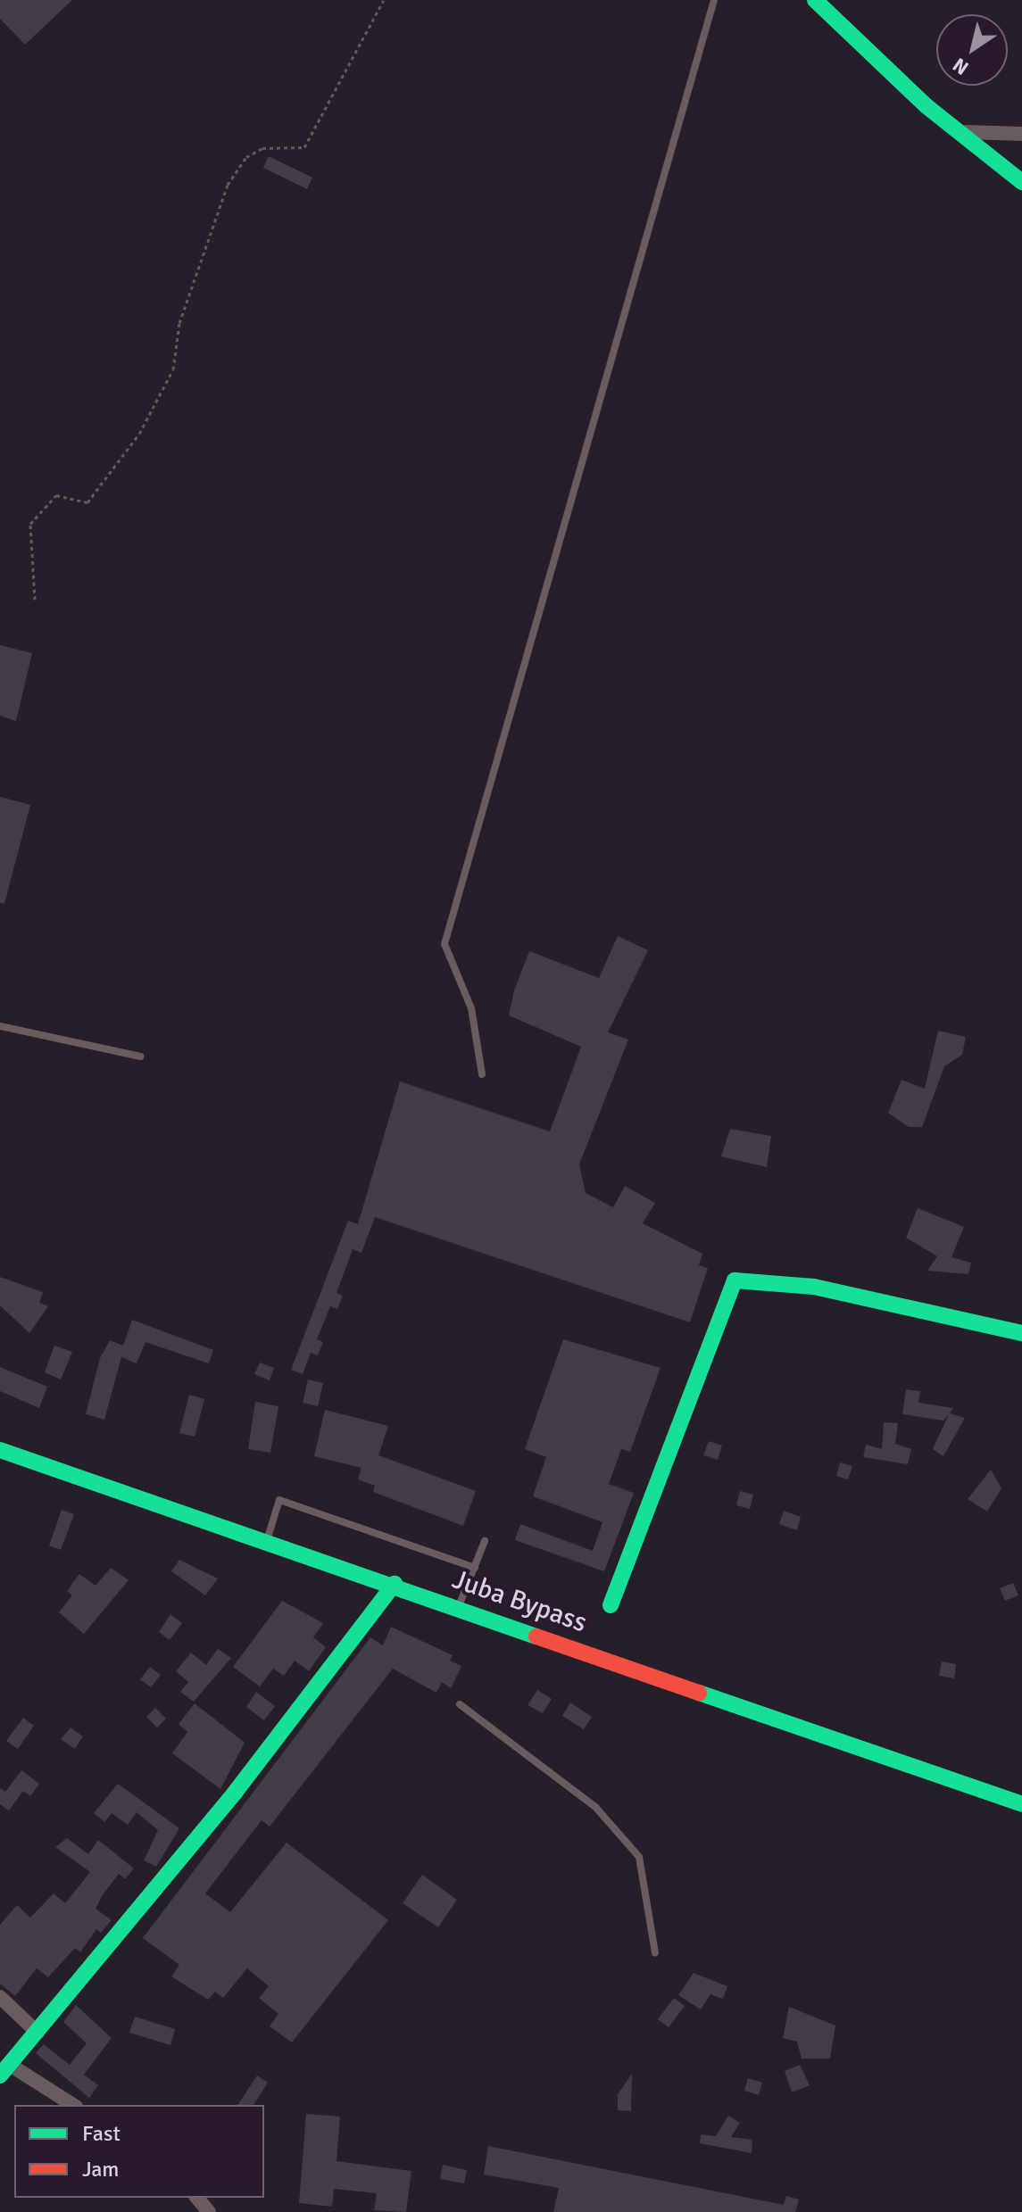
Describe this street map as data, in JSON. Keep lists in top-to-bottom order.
{
  "streets": {
    "street": ["Juba Bypass"]
  },
  "legend": ["Fast", "Jam"],
  "north": "bottom left"
}
